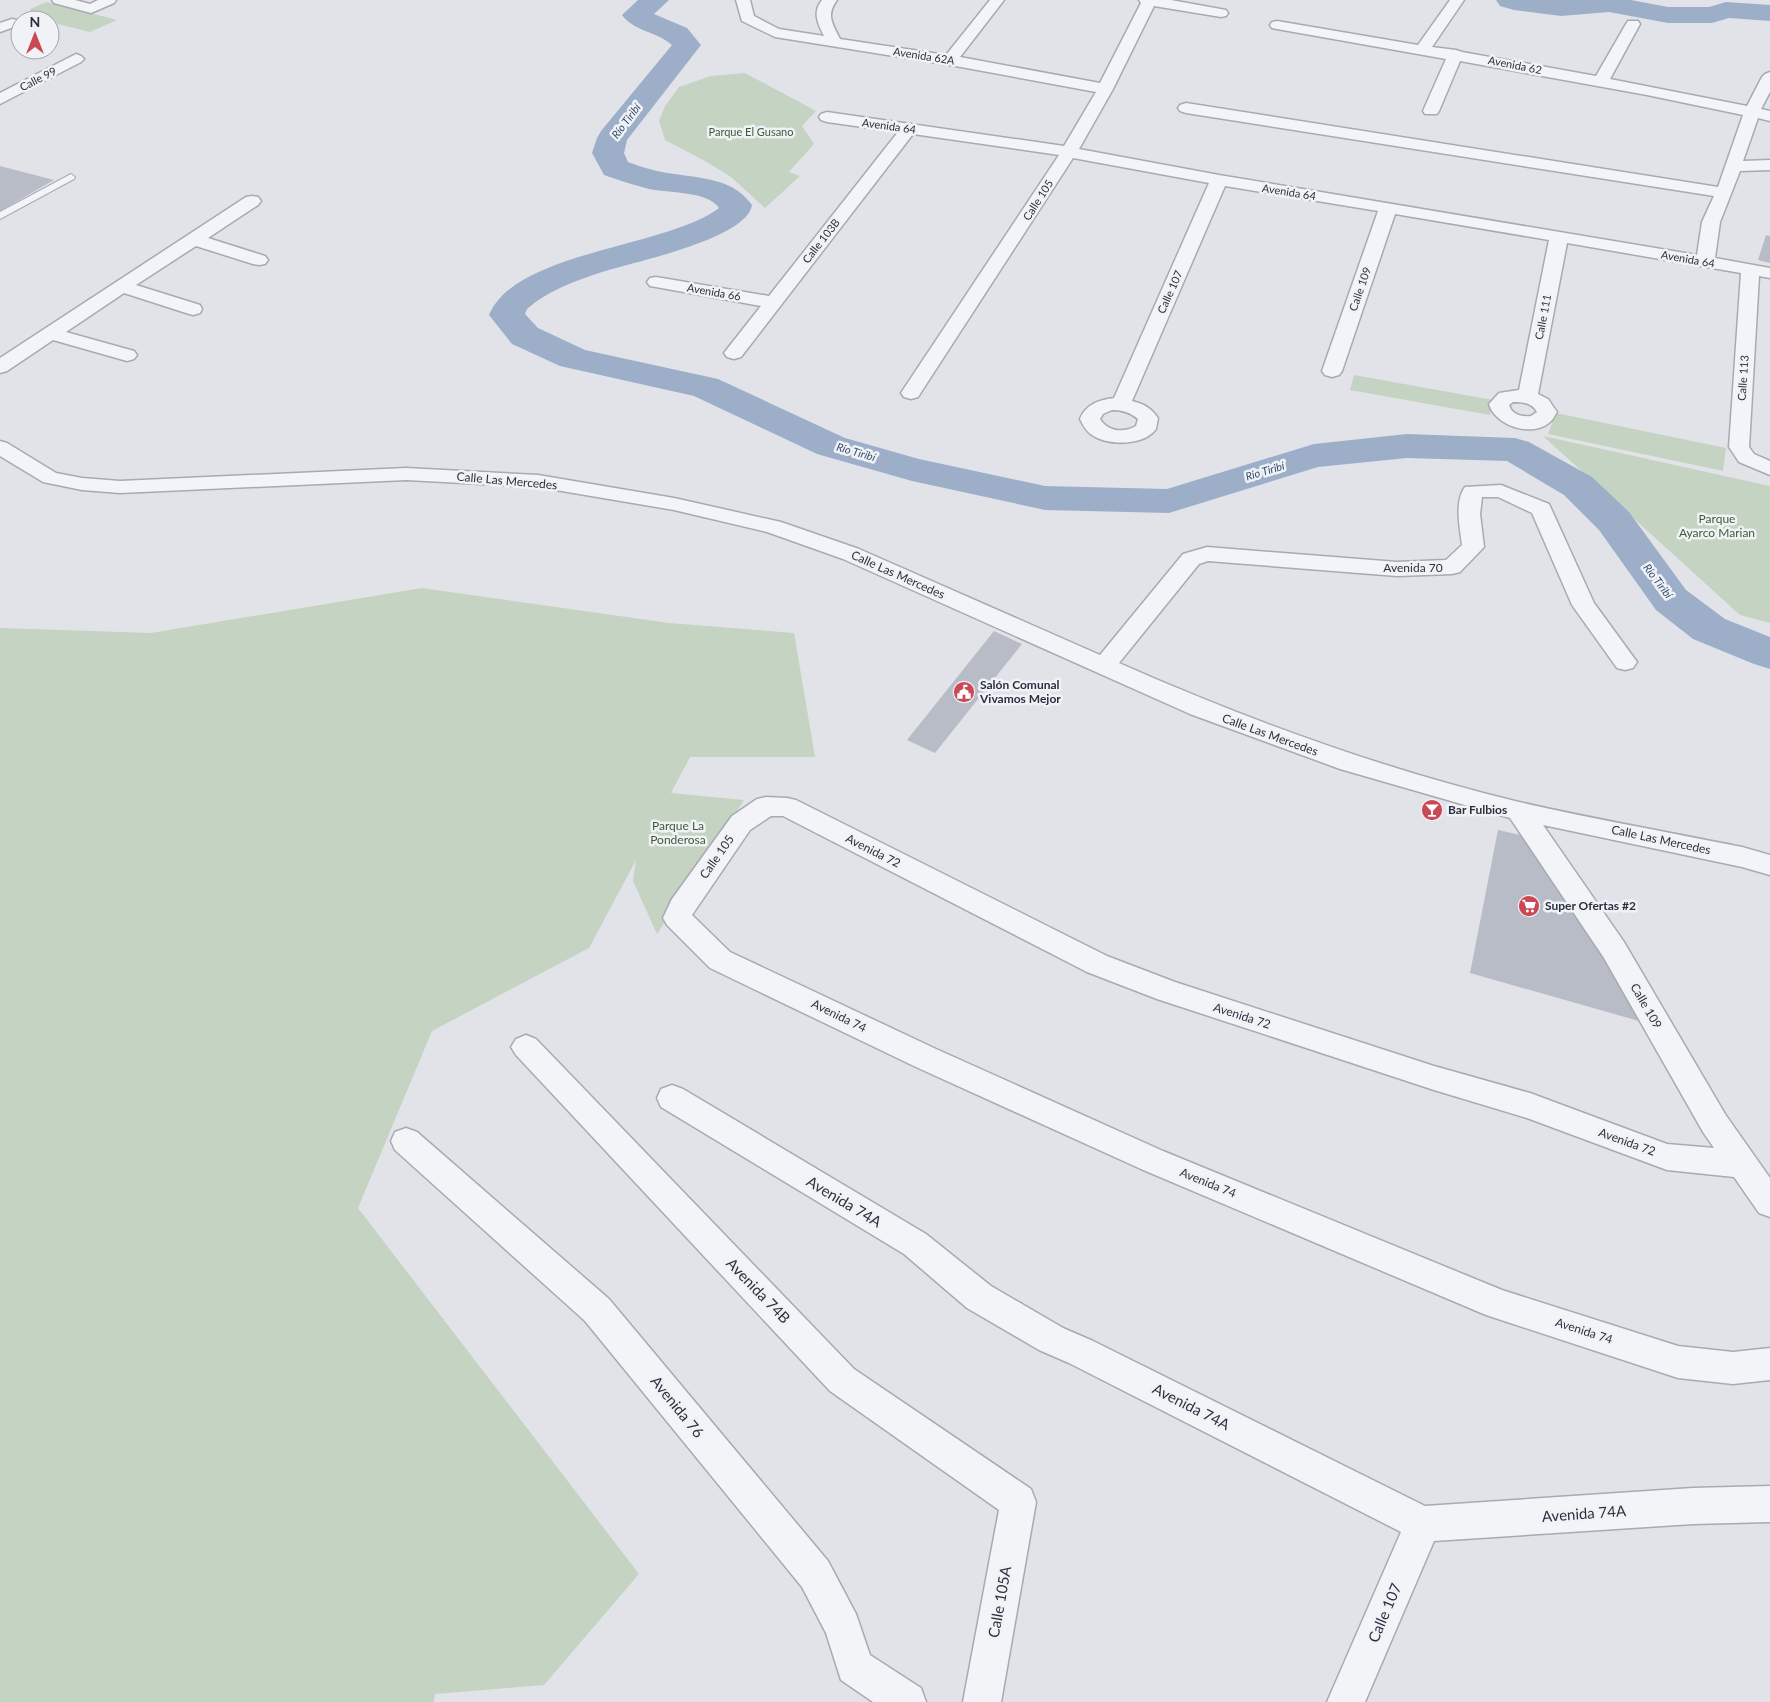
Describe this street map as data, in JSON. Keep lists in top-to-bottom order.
{
  "streets": {
    "street": [
      "Avenida 62A",
      "Avenida 62",
      "Calle 99",
      "Avenida 64",
      "Calle 105",
      "Calle 103B",
      "Calle 109",
      "Avenida 66",
      "Calle 107",
      "Calle 111",
      "Calle 113",
      "Calle Las Mercedes",
      "Avenida 70",
      "Avenida 72",
      "Avenida 74",
      "Avenida 74A",
      "Avenida 74B",
      "Avenida 76",
      "Calle 105A"
    ]
  },
  "crossings": [
    ["Avenida 62A", "Calle 105"],
    ["Avenida 64", "Calle 105"],
    ["Avenida 64", "Calle 103B"],
    ["Avenida 64", "Calle 109"],
    ["Avenida 64", "Calle 107"],
    ["Avenida 64", "Calle 111"],
    ["Avenida 64", "Calle 113"],
    ["Calle 105", "Avenida 72"],
    ["Calle 105", "Avenida 74"],
    ["Calle 103B", "Avenida 66"],
    ["Calle 109", "Calle Las Mercedes"],
    ["Calle 109", "Avenida 72"],
    ["Calle 107", "Avenida 74A"],
    ["Calle Las Mercedes", "Avenida 70"],
    ["Avenida 74B", "Calle 105A"]
  ],
  "water": ["Río Tiribí"],
  "parks": ["Parque El Gusano", "Parque Ayarco Marian", "Parque La Ponderosa"],
  "places": {
    "public building": ["Salón Comunal Vivamos Mejor"],
    "bar": ["Bar Fulbios"],
    "supermarket": ["Super Ofertas #2"]
  },
  "north": "top"
}
